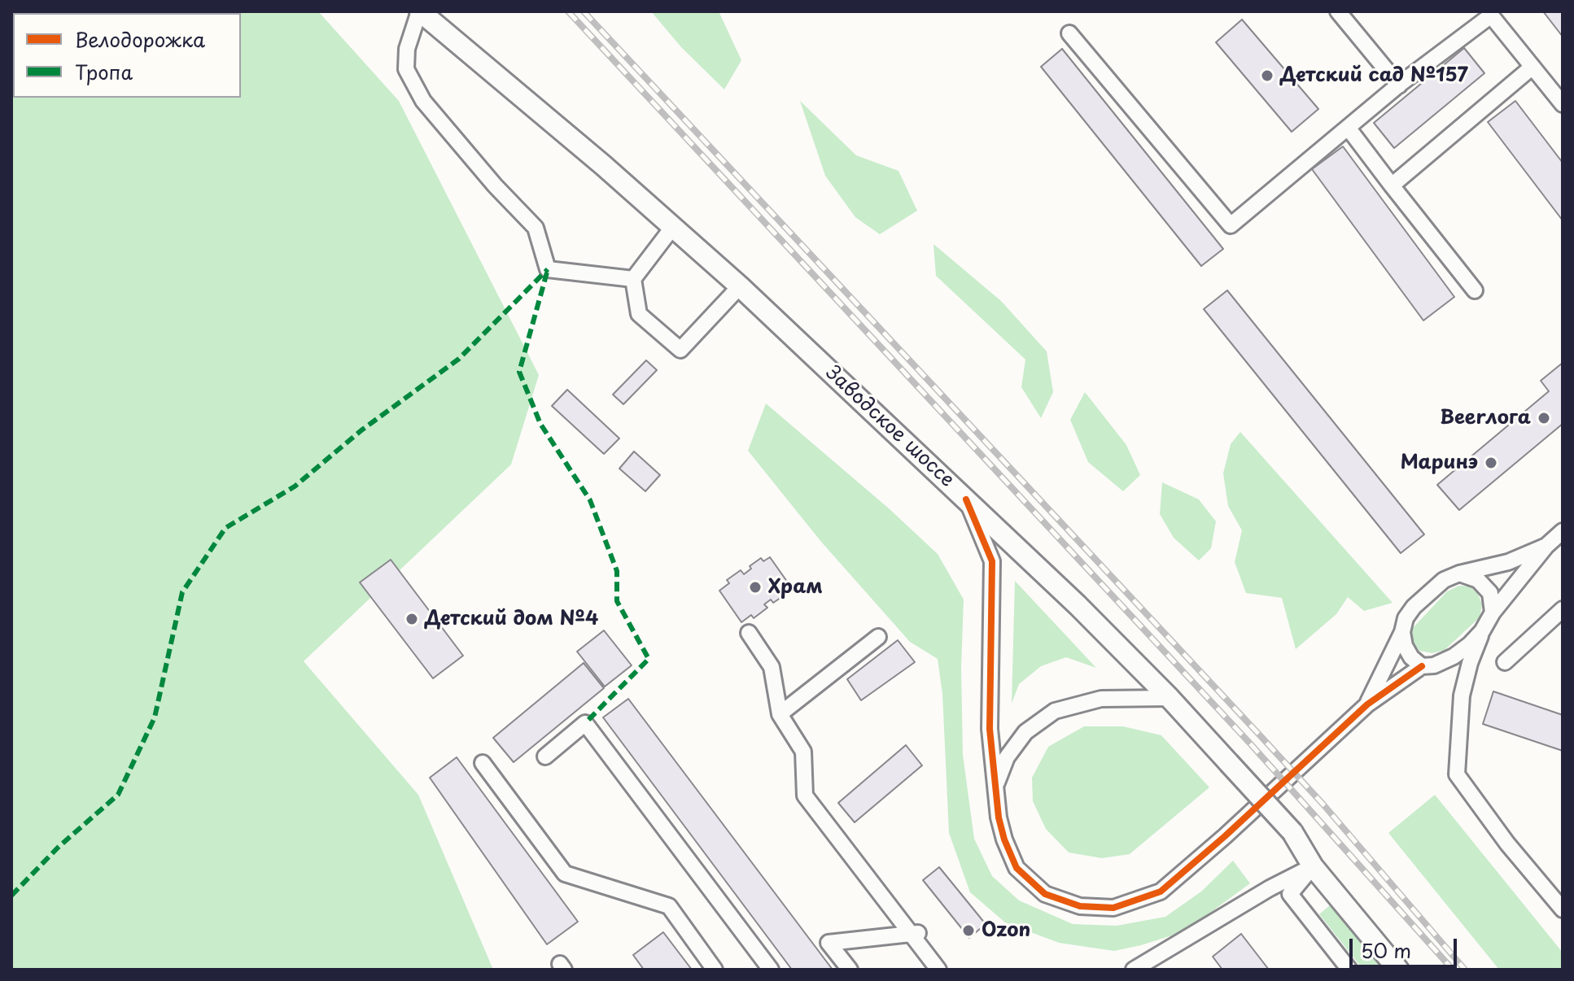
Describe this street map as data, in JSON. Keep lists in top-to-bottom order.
{
  "streets": {
    "main road": ["Заводское шоссе"]
  },
  "places": [
    "Детский сад №157",
    "Beerлога",
    "Маринэ",
    "Храм",
    "Детский дом №4",
    "Ozon"
  ],
  "legend": ["Велодорожка", "Тропа"],
  "scale_bar": "50 m"
}
